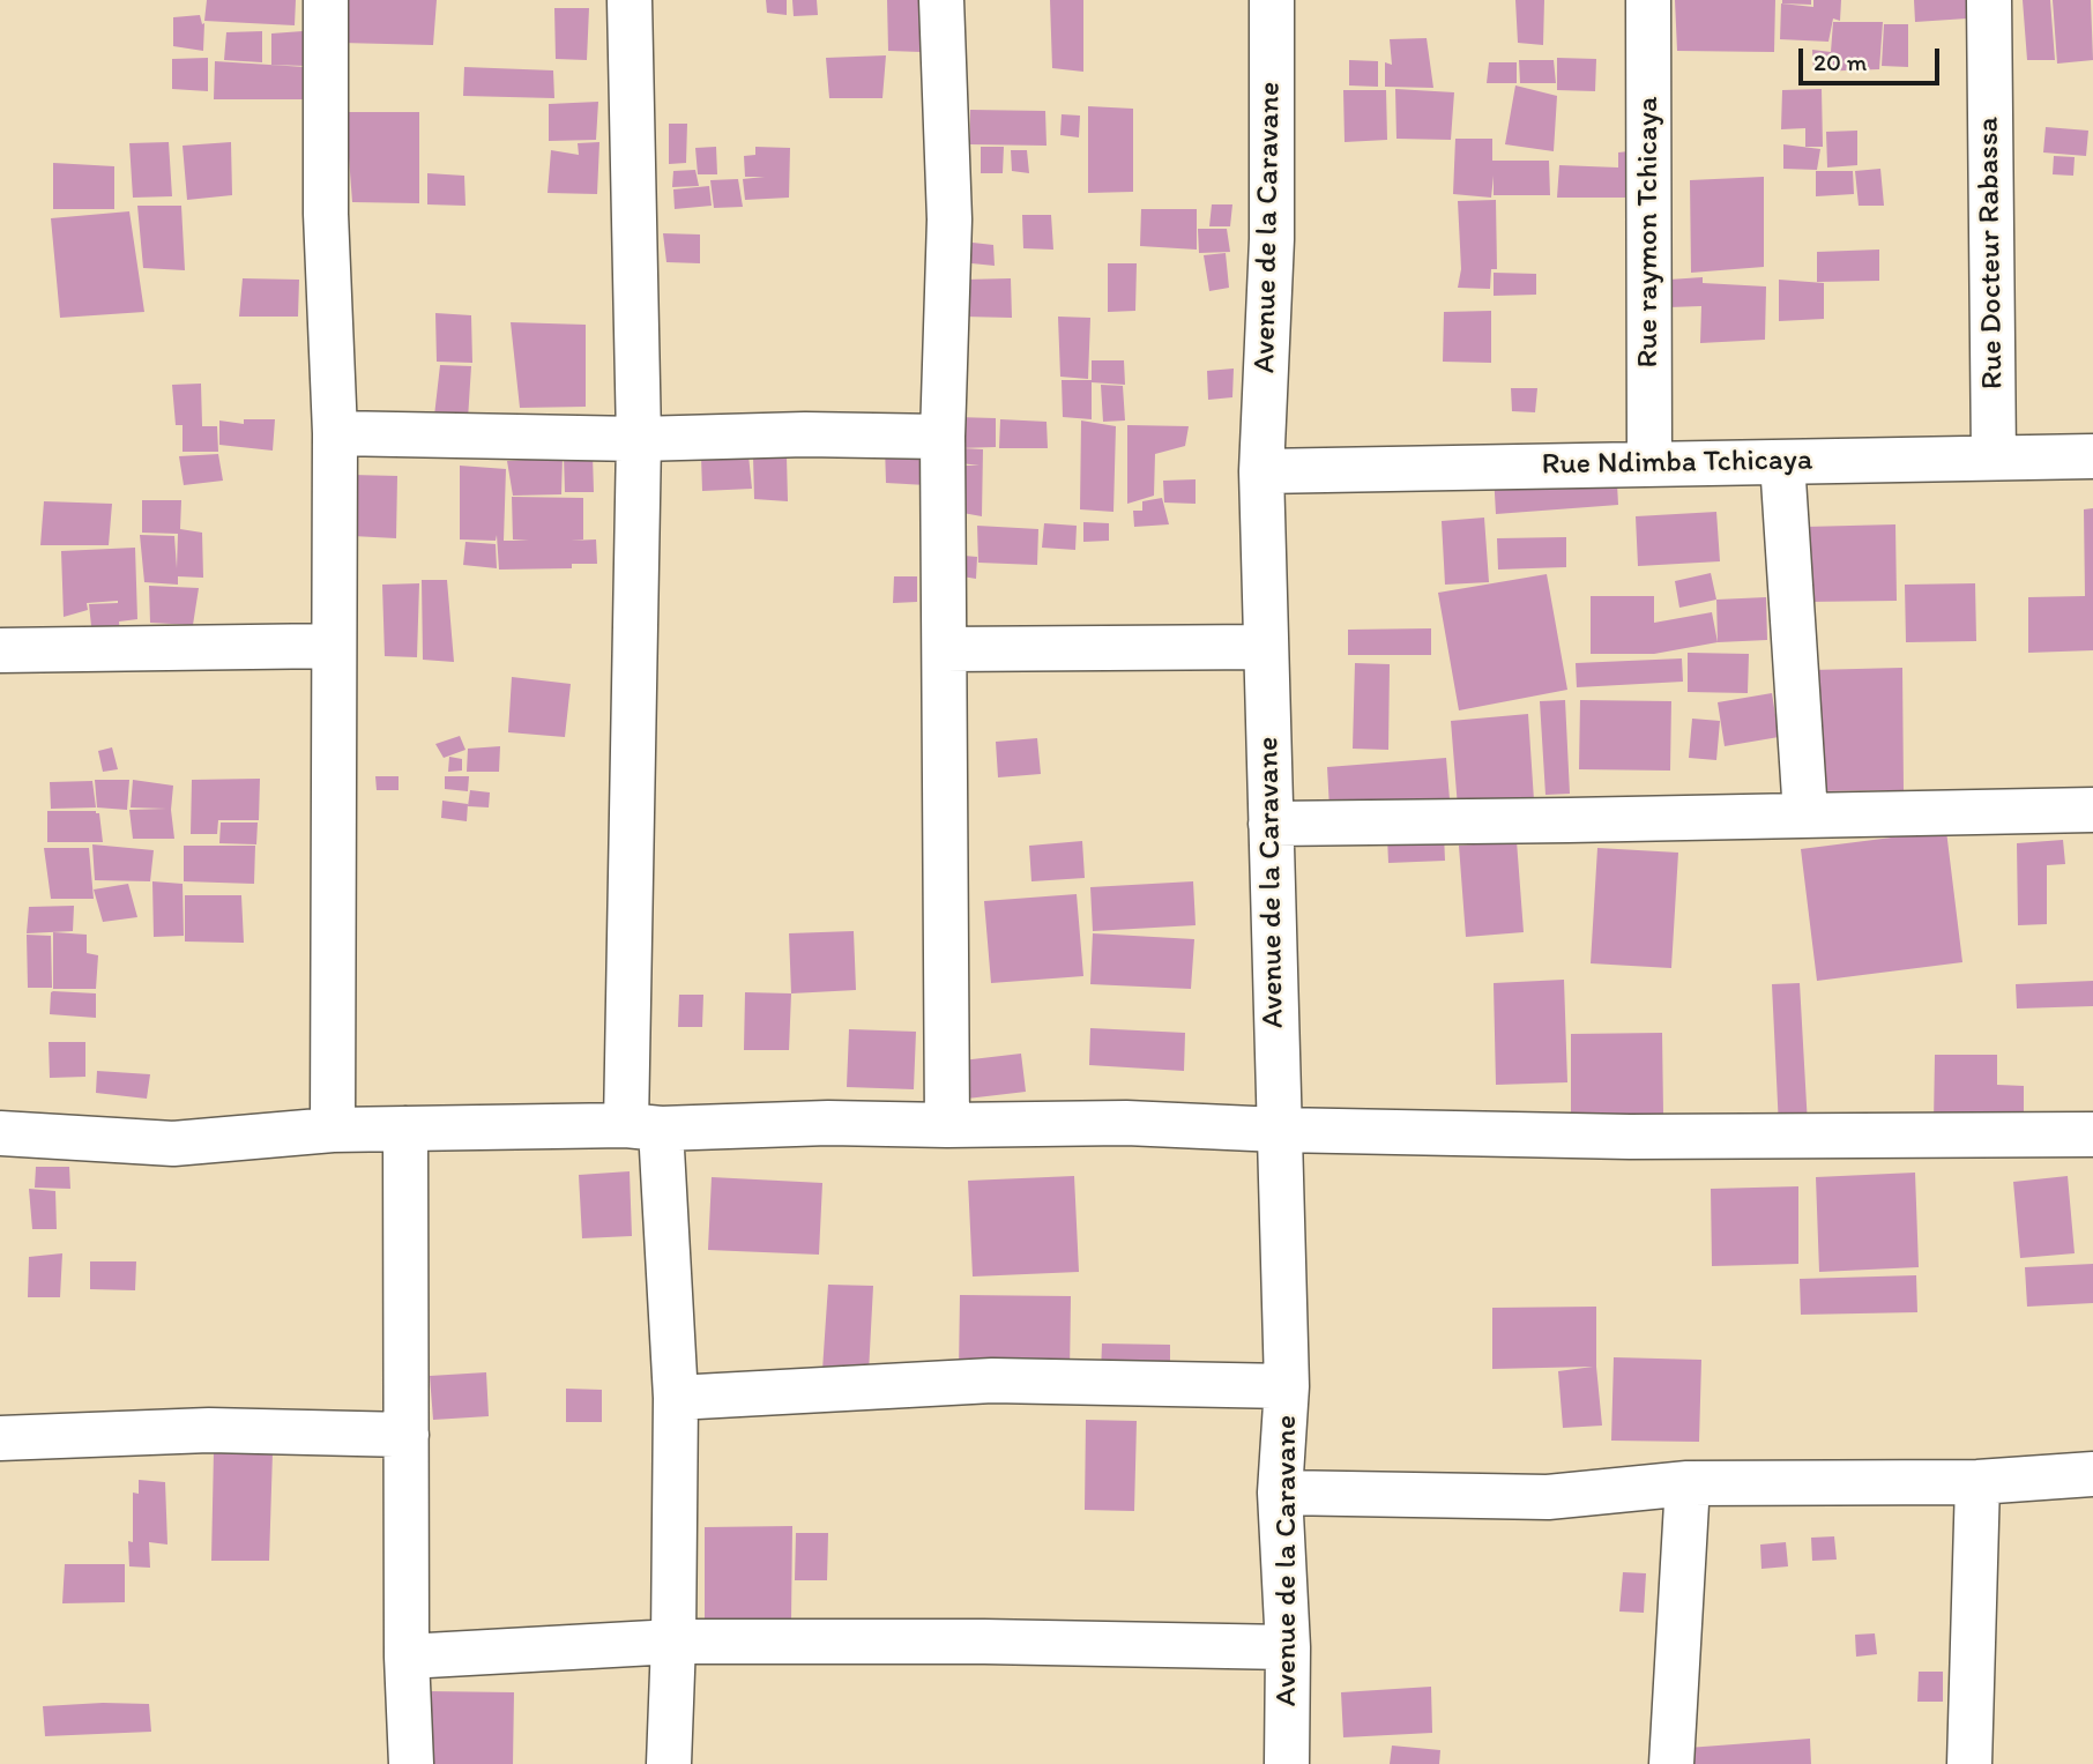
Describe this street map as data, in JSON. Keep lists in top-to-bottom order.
{
  "streets": {
    "street": [
      "Avenue de la Caravane",
      "Rue raymon Tchicaya",
      "Rue Docteur Rabassa",
      "Rue Ndimba Tchicaya"
    ]
  },
  "crossings": [
    ["Avenue de la Caravane", "Rue Ndimba Tchicaya"],
    ["Rue raymon Tchicaya", "Rue Ndimba Tchicaya"],
    ["Rue Docteur Rabassa", "Rue Ndimba Tchicaya"]
  ],
  "scale_bar": "20 m"
}
